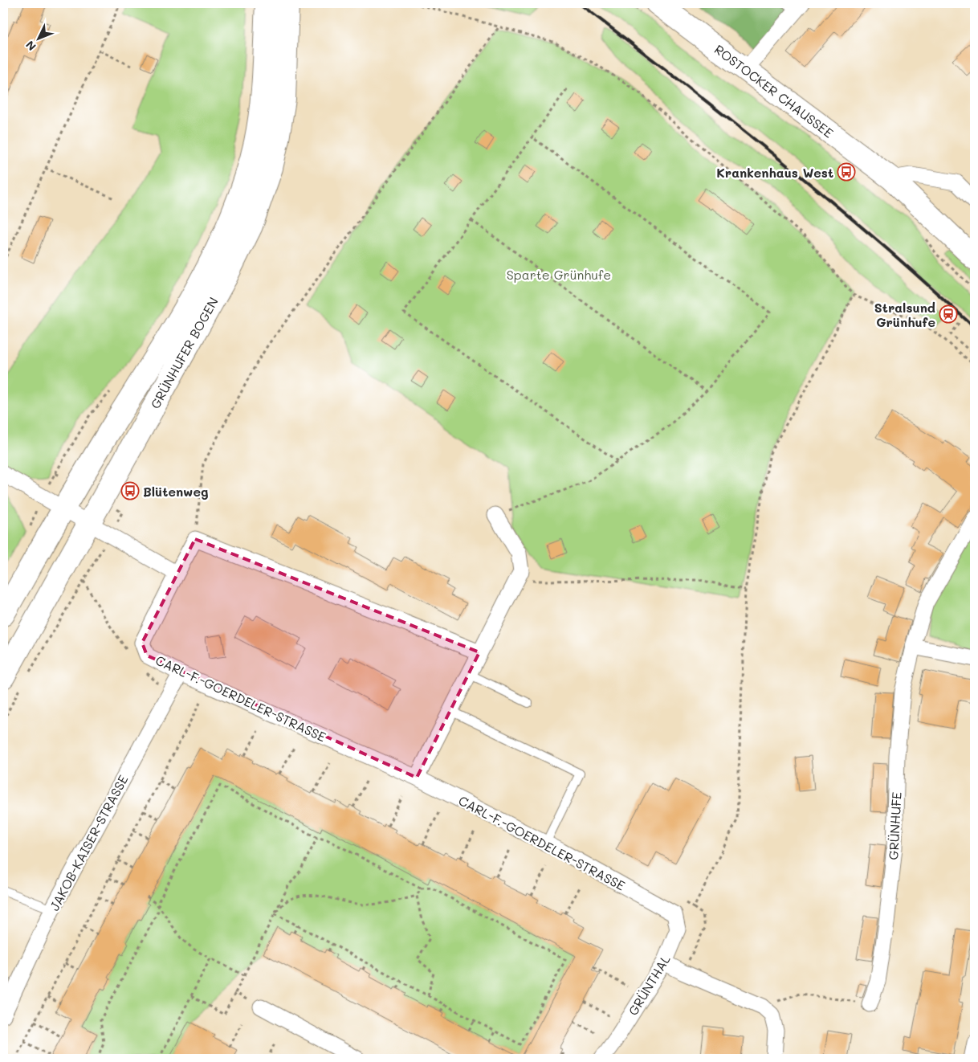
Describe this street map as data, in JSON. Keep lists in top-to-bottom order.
{
  "streets": {
    "main road": ["ROSTOCKER CHAUSSEE", "GRÜNHUFER BOGEN"],
    "street": [
      "CARL-F.-GOERDELER-STRASSE",
      "GRÜNHUFE",
      "JAKOB-KAISER-STRASSE",
      "GRÜNTHAL"
    ]
  },
  "crossings": [
    ["CARL-F.-GOERDELER-STRASSE", "JAKOB-KAISER-STRASSE"],
    ["CARL-F.-GOERDELER-STRASSE", "GRÜNTHAL"]
  ],
  "parks": ["Sparte Grünhufe"],
  "places": {
    "bus stop": ["Krankenhaus West", "Blütenweg"],
    "station": ["Stralsund Grünhufe"]
  },
  "north": "bottom left"
}
